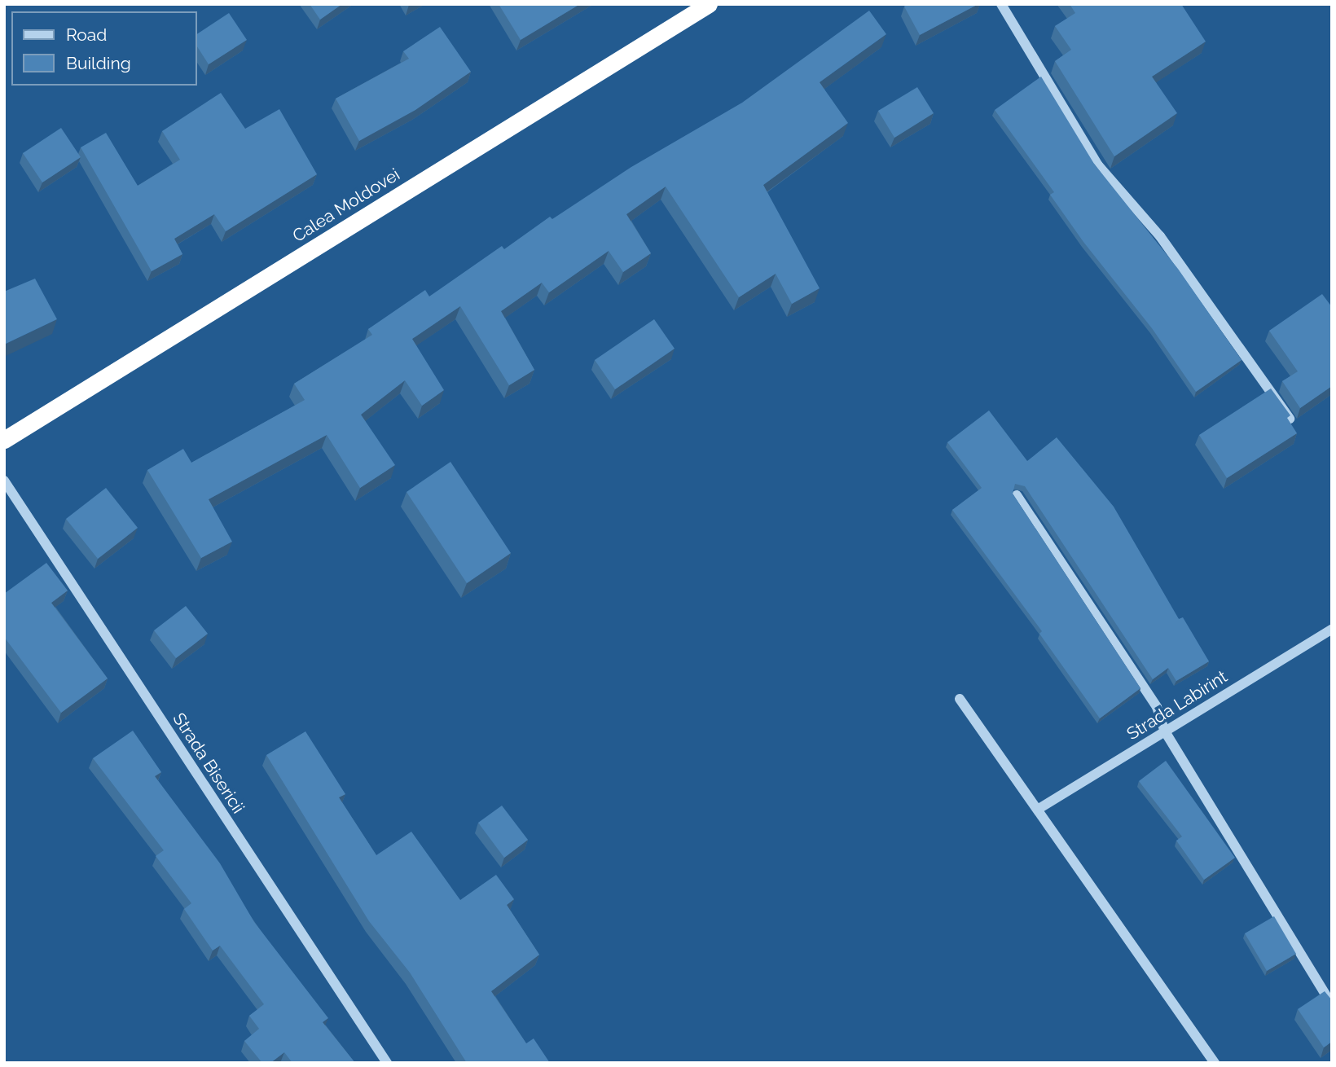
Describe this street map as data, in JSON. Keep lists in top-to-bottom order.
{
  "streets": {
    "highway": ["Calea Moldovei"],
    "street": ["Strada Labirint", "Strada Bisericii"]
  },
  "legend": ["Road", "Building"]
}
